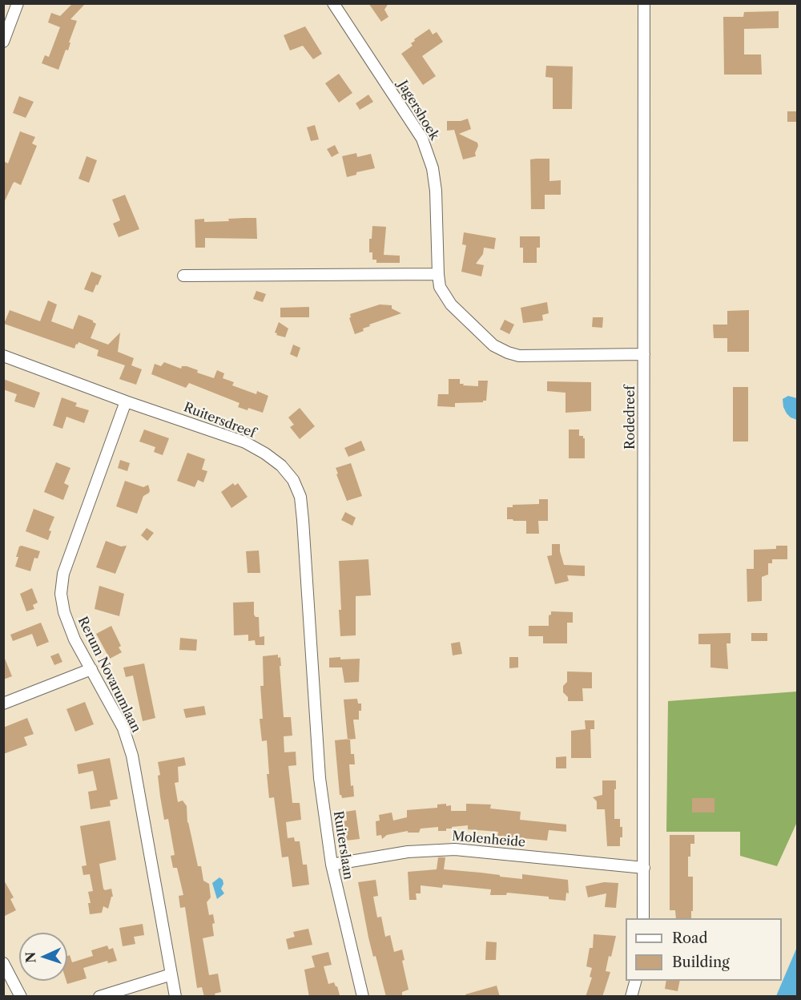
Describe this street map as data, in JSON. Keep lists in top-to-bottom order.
{
  "streets": {
    "street": [
      "Jagershoek",
      "Rodedreef",
      "Ruitersdreef",
      "Rerum Novarumlaan",
      "Molenheide",
      "Ruiterslaan"
    ]
  },
  "crossings": [
    ["Jagershoek", "Rodedreef"],
    ["Rodedreef", "Molenheide"],
    ["Ruitersdreef", "Rerum Novarumlaan"],
    ["Ruitersdreef", "Ruiterslaan"],
    ["Molenheide", "Ruiterslaan"]
  ],
  "legend": ["Road", "Building"],
  "north": "left"
}
